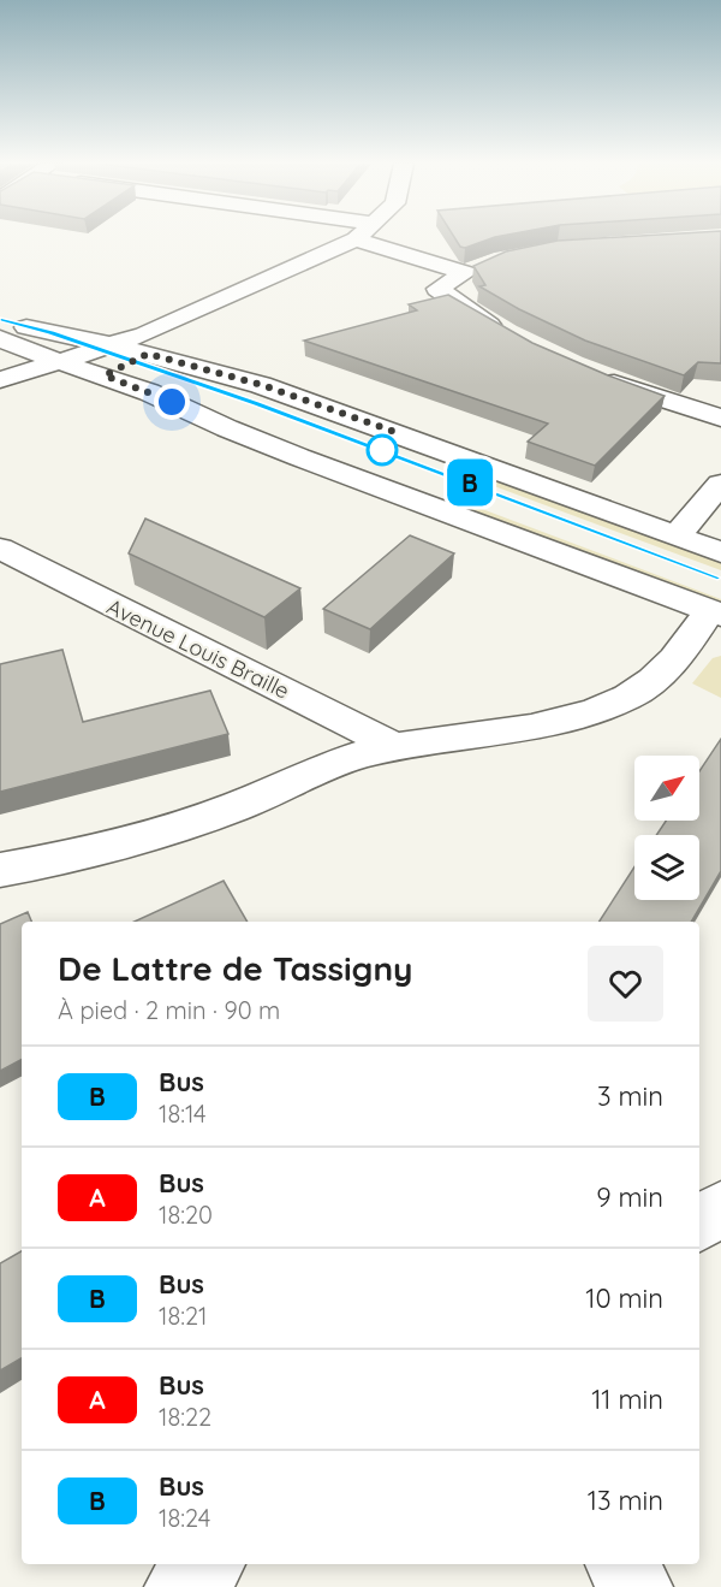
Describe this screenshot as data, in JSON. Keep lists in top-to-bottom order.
{
  "streets": {
    "street": ["Avenue Louis Braille"]
  },
  "lines": ["bus line B"],
  "north": "top right",
  "page": {
    "on_map": "B",
    "heading": ["De Lattre de Tassigny", "À pied · 2 min · 90 m"],
    "list": [
      {
        "mark": "B",
        "name": "Bus",
        "note": "18:14",
        "value": "3 min"
      },
      {
        "mark": "A",
        "name": "Bus",
        "note": "18:20",
        "value": "9 min"
      },
      {
        "mark": "B",
        "name": "Bus",
        "note": "18:21",
        "value": "10 min"
      },
      {
        "mark": "A",
        "name": "Bus",
        "note": "18:22",
        "value": "11 min"
      },
      {
        "mark": "B",
        "name": "Bus",
        "note": "18:24",
        "value": "13 min"
      }
    ]
  }
}
